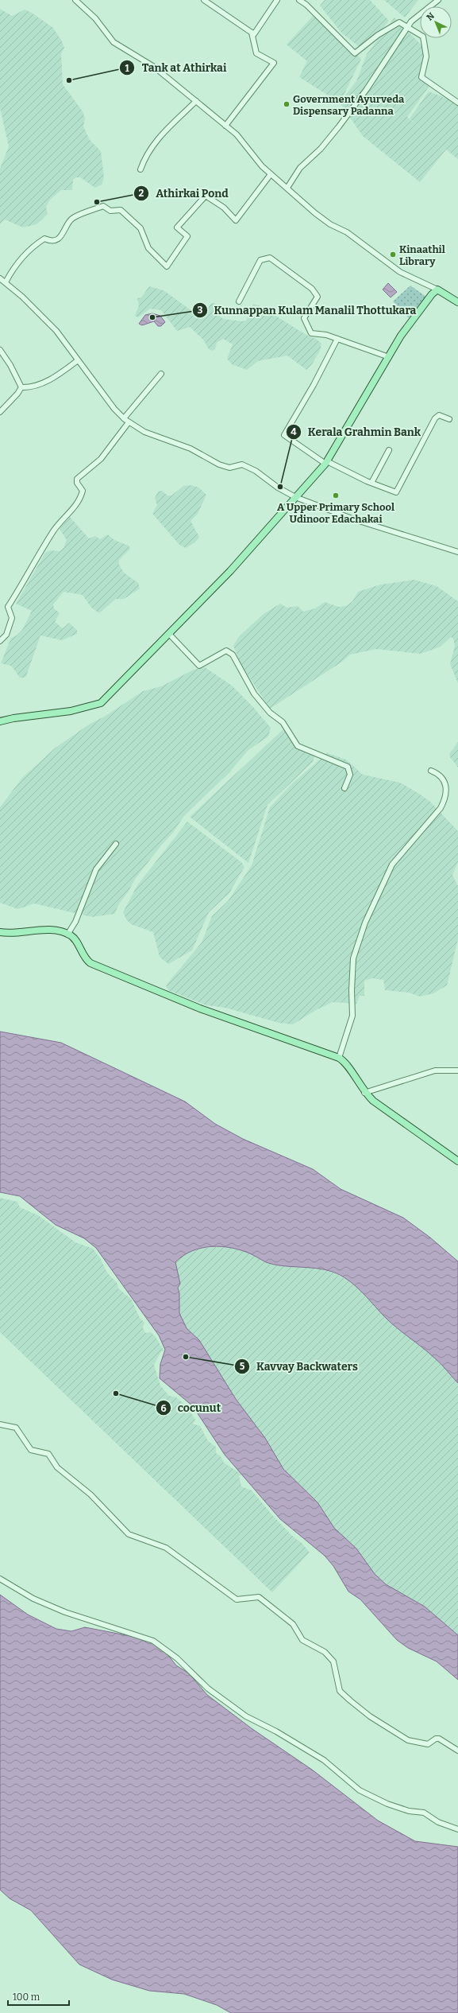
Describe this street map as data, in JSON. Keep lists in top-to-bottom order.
{
  "places": [
    "Tank at Athirkai",
    "Government Ayurveda Dispensary Padanna",
    "Athirkai Pond",
    "Kinaathil Library",
    "Kunnappan Kulam Manalil Thottukara",
    "Kerala Grahmin Bank",
    "A Upper Primary School Udinoor Edachakai",
    "Kavvay Backwaters",
    "cocunut"
  ],
  "scale_bar": "100 m",
  "north": "top left"
}
